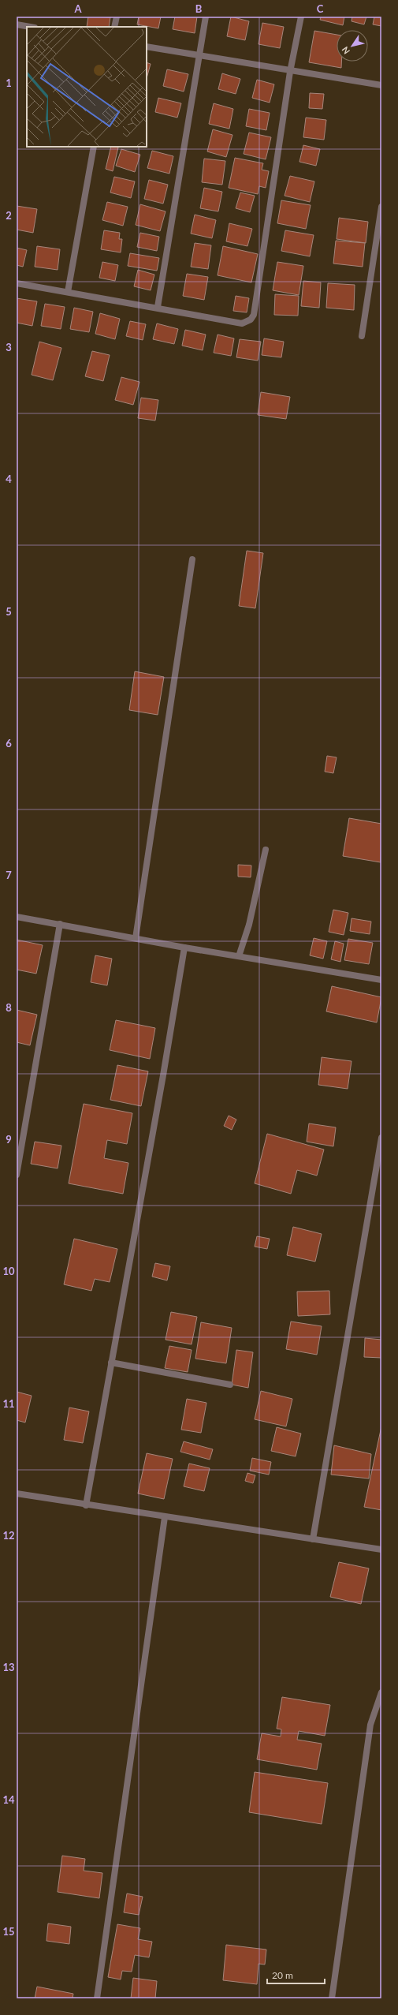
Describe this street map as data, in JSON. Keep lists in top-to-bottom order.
{
  "scale_bar": "20 m",
  "north": "bottom left",
  "grid": {
    "columns": ["A", "B", "C"],
    "rows": [
      "1",
      "2",
      "3",
      "4",
      "5",
      "6",
      "7",
      "8",
      "9",
      "10",
      "11",
      "12",
      "13",
      "14",
      "15"
    ]
  }
}
